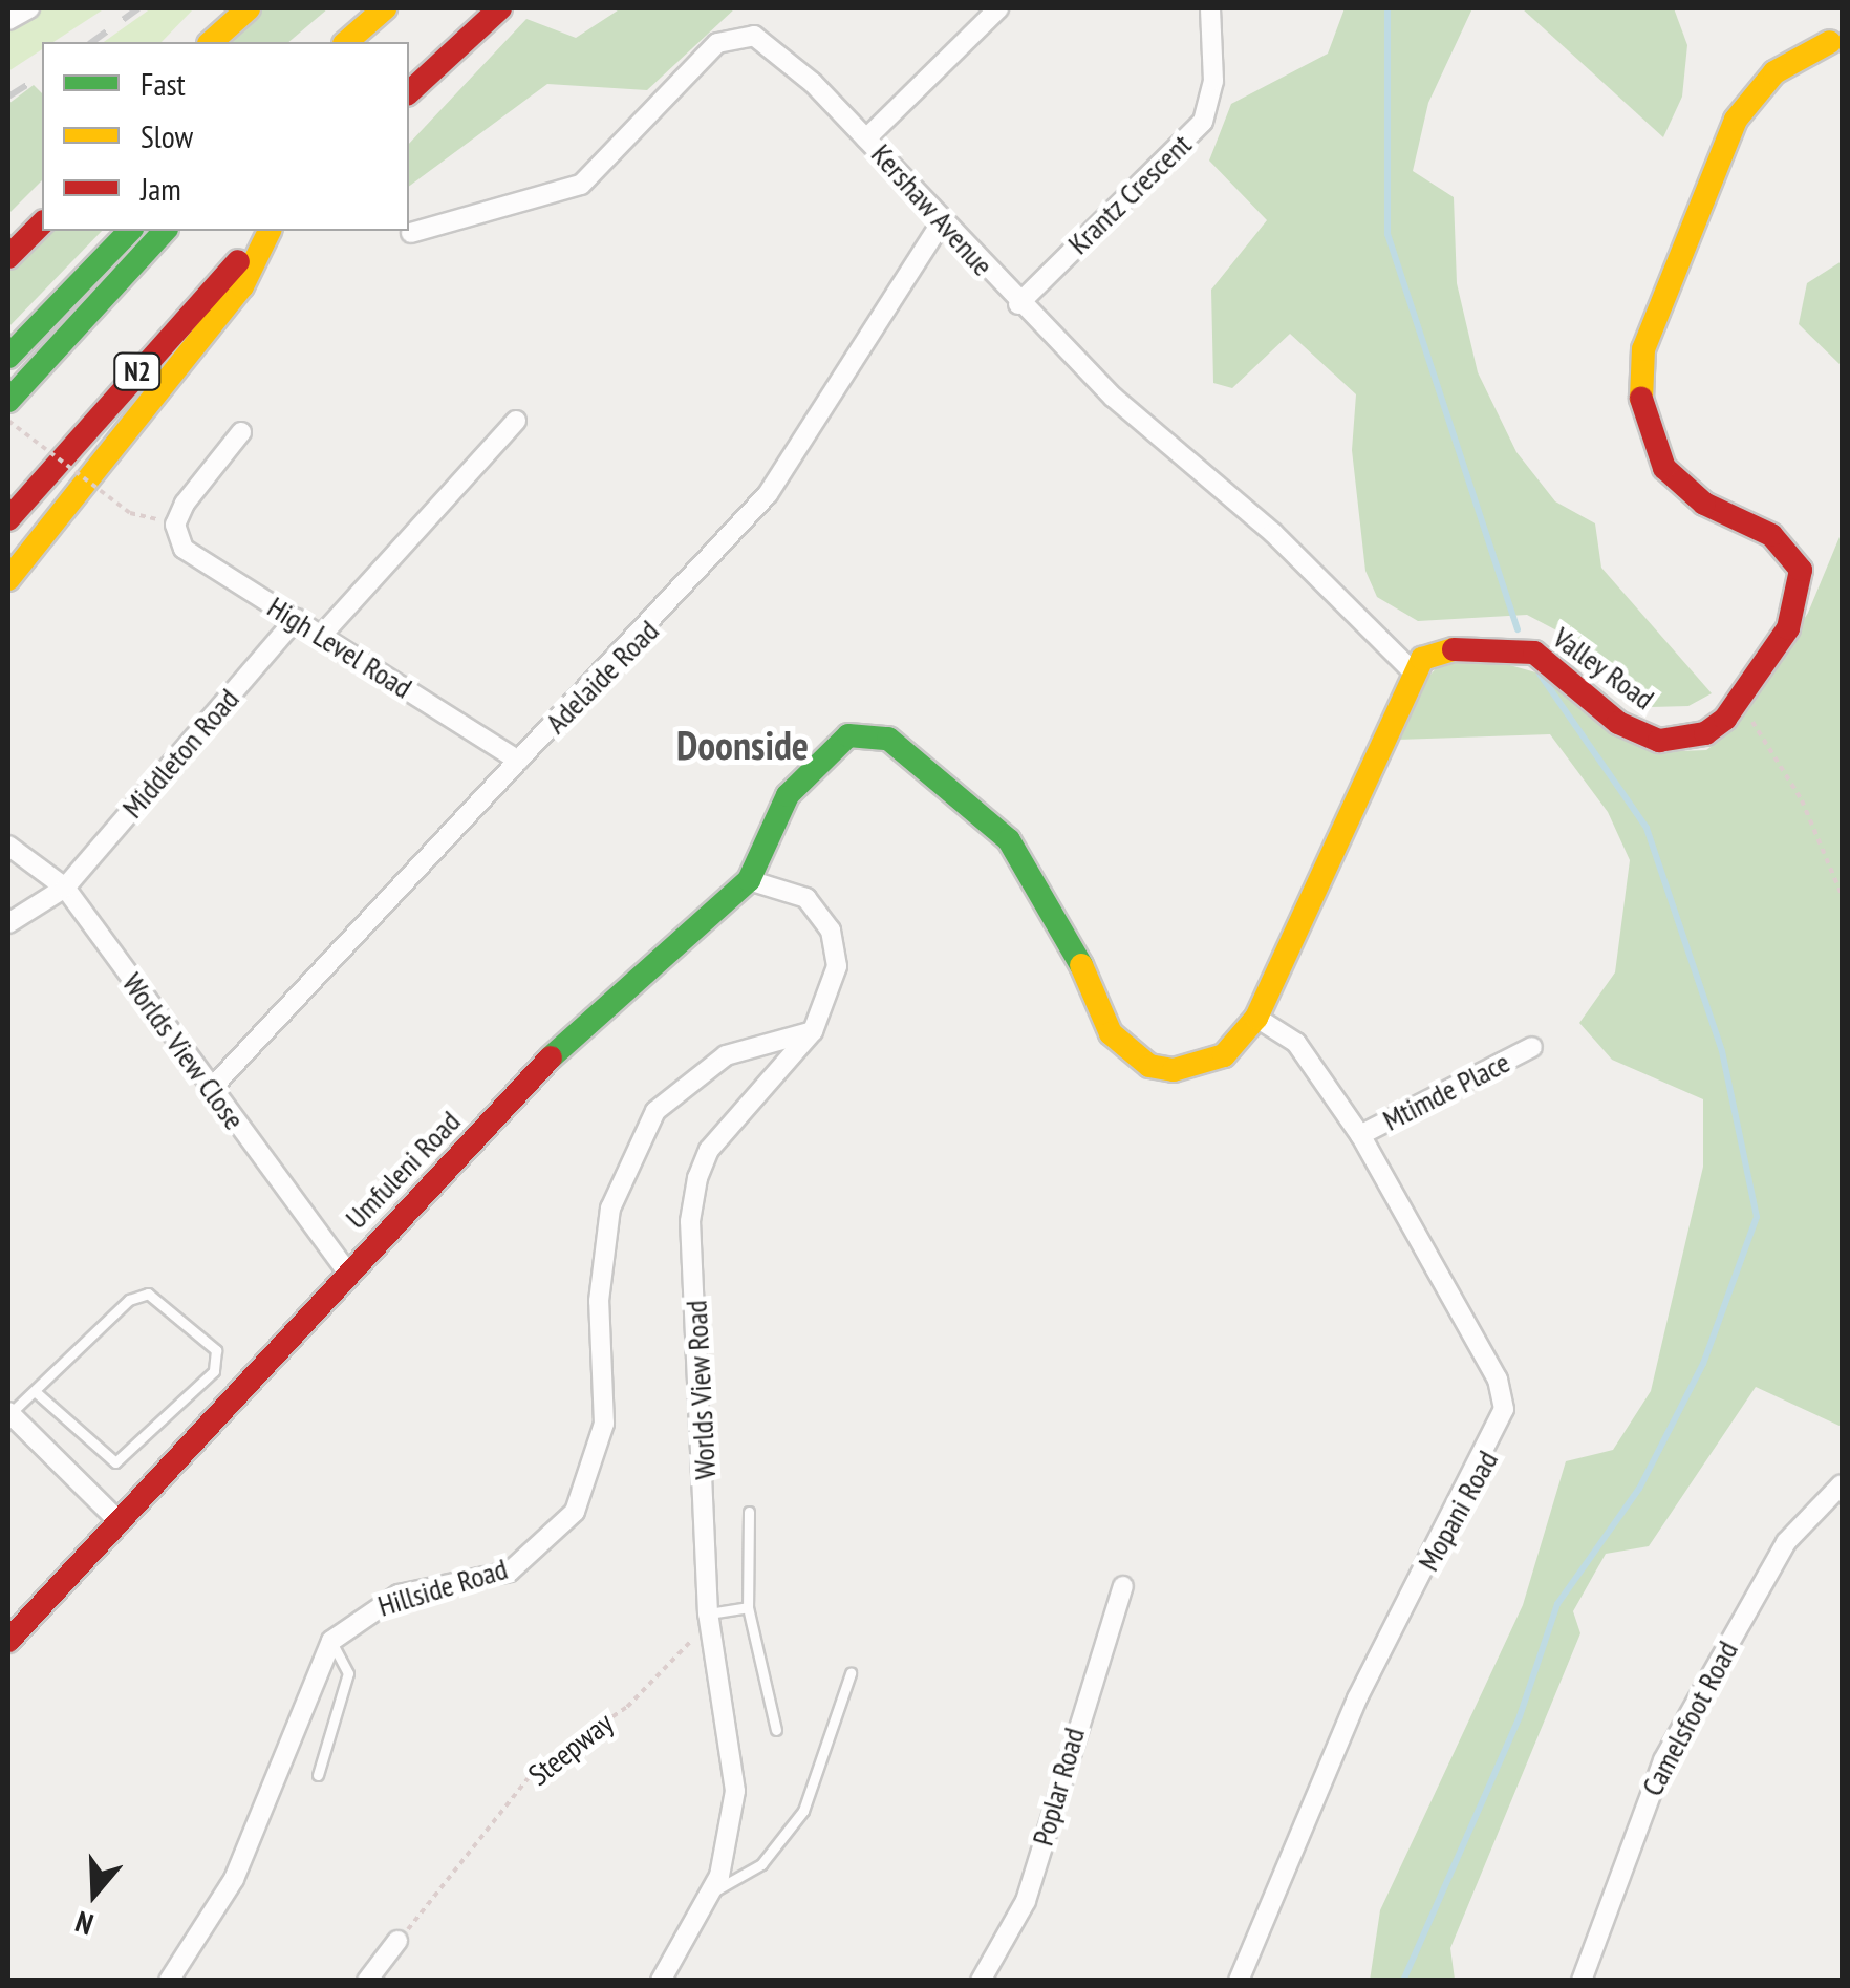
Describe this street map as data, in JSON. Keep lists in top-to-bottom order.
{
  "streets": {
    "main road": ["N2", "Valley Road", "Umfuleni Road"],
    "street": [
      "Krantz Crescent",
      "Kershaw Avenue",
      "High Level Road",
      "Adelaide Road",
      "Middleton Road",
      "Worlds View Close",
      "Mtimde Place",
      "Worlds View Road",
      "Mopani Road",
      "Hillside Road",
      "Camelsfoot Road",
      "Poplar Road"
    ],
    "path": ["Steepway"]
  },
  "crossings": [
    ["Krantz Crescent", "Kershaw Avenue"],
    ["Kershaw Avenue", "Valley Road"],
    ["Kershaw Avenue", "Adelaide Road"],
    ["High Level Road", "Adelaide Road"],
    ["High Level Road", "Middleton Road"],
    ["Adelaide Road", "Worlds View Close"],
    ["Middleton Road", "Worlds View Close"],
    ["Worlds View Close", "Umfuleni Road"],
    ["Mtimde Place", "Mopani Road"],
    ["Umfuleni Road", "Worlds View Road"],
    ["Umfuleni Road", "Mopani Road"],
    ["Worlds View Road", "Hillside Road"],
    ["Worlds View Road", "Steepway"]
  ],
  "districts": ["Doonside"],
  "legend": ["Fast", "Slow", "Jam"],
  "north": "bottom"
}
